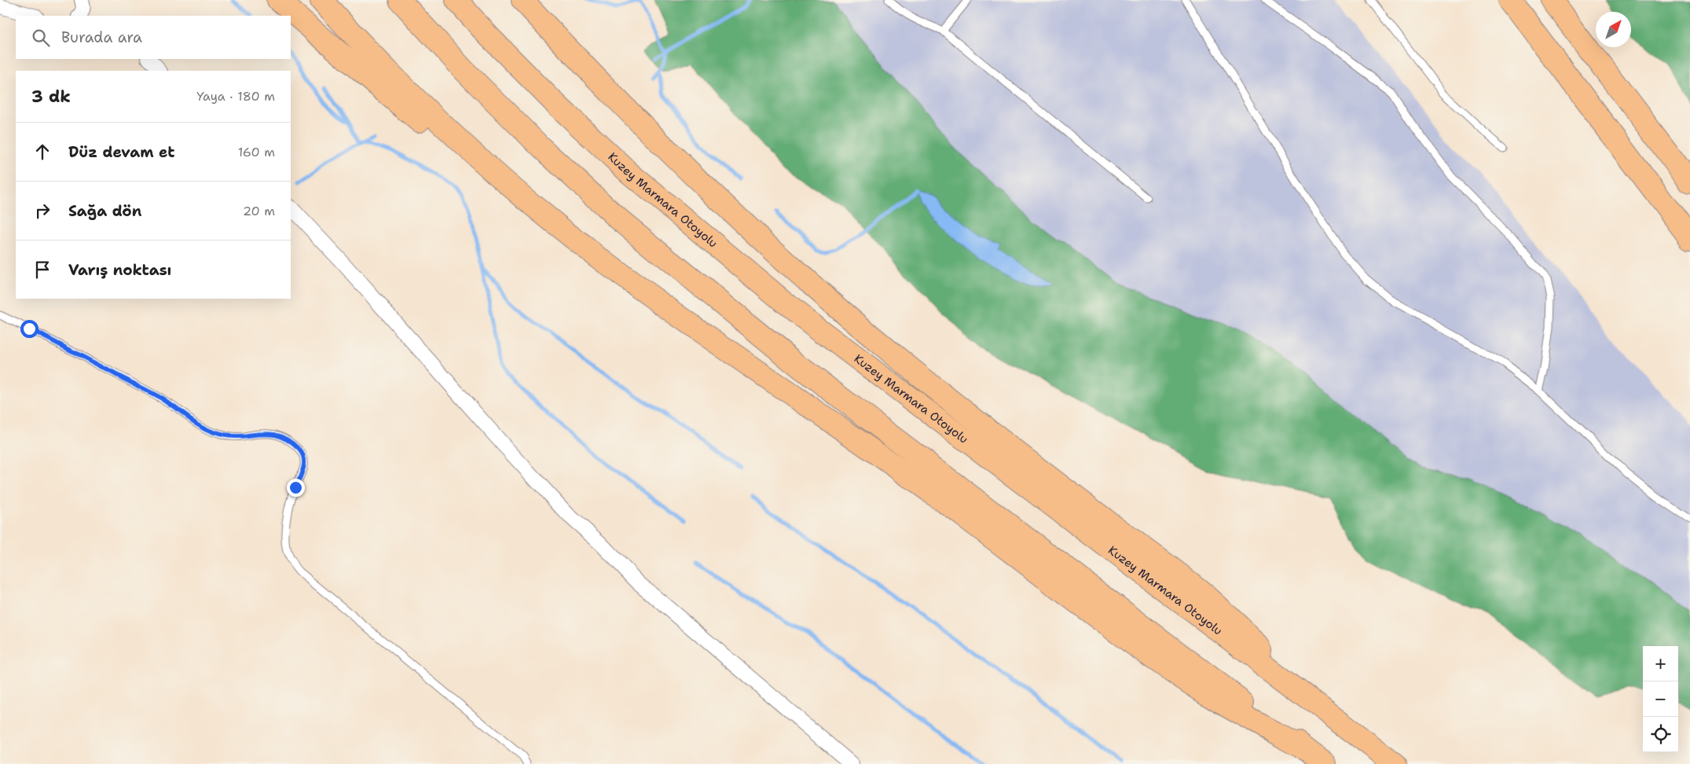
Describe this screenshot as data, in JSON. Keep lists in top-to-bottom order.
{
  "streets": {
    "highway": ["Kuzey Marmara Otoyolu"]
  },
  "north": "top right",
  "page": {
    "search": "Burada ara",
    "heading": ["3 dk", "Yaya · 180 m"],
    "list": [
      ["Düz devam et", "160 m"],
      ["Sağa dön", "20 m"],
      "Varış noktası"
    ],
    "map_buttons": ["+", "−"]
  }
}
